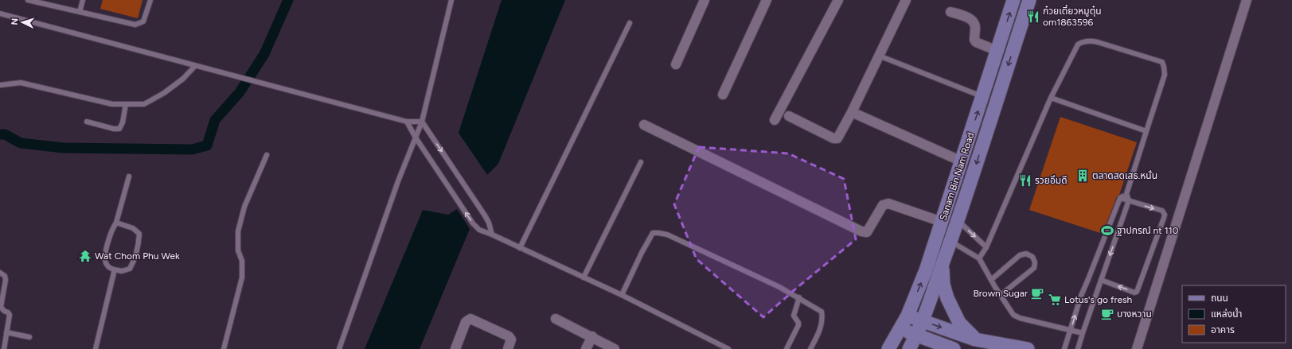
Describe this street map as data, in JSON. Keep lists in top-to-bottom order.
{
  "streets": {
    "main road": ["Sanam Bin Nam Road"]
  },
  "places": {
    "restaurant": ["ก๋วยเตี๋ยวหมูตุ๋น om1863596", "รวยอิ่มดี"],
    "building": ["ตลาดสดเสธ.หนั่น"],
    "sports": ["ฐาปกรณ์ nt 110"],
    "temple": ["Wat Chom Phu Wek"],
    "cafe": ["Brown Sugar", "บางหวาน"],
    "supermarket": ["Lotus's go fresh"]
  },
  "legend": ["ถนน", "แหล่งน้ำ", "อาคาร"],
  "north": "left"
}
